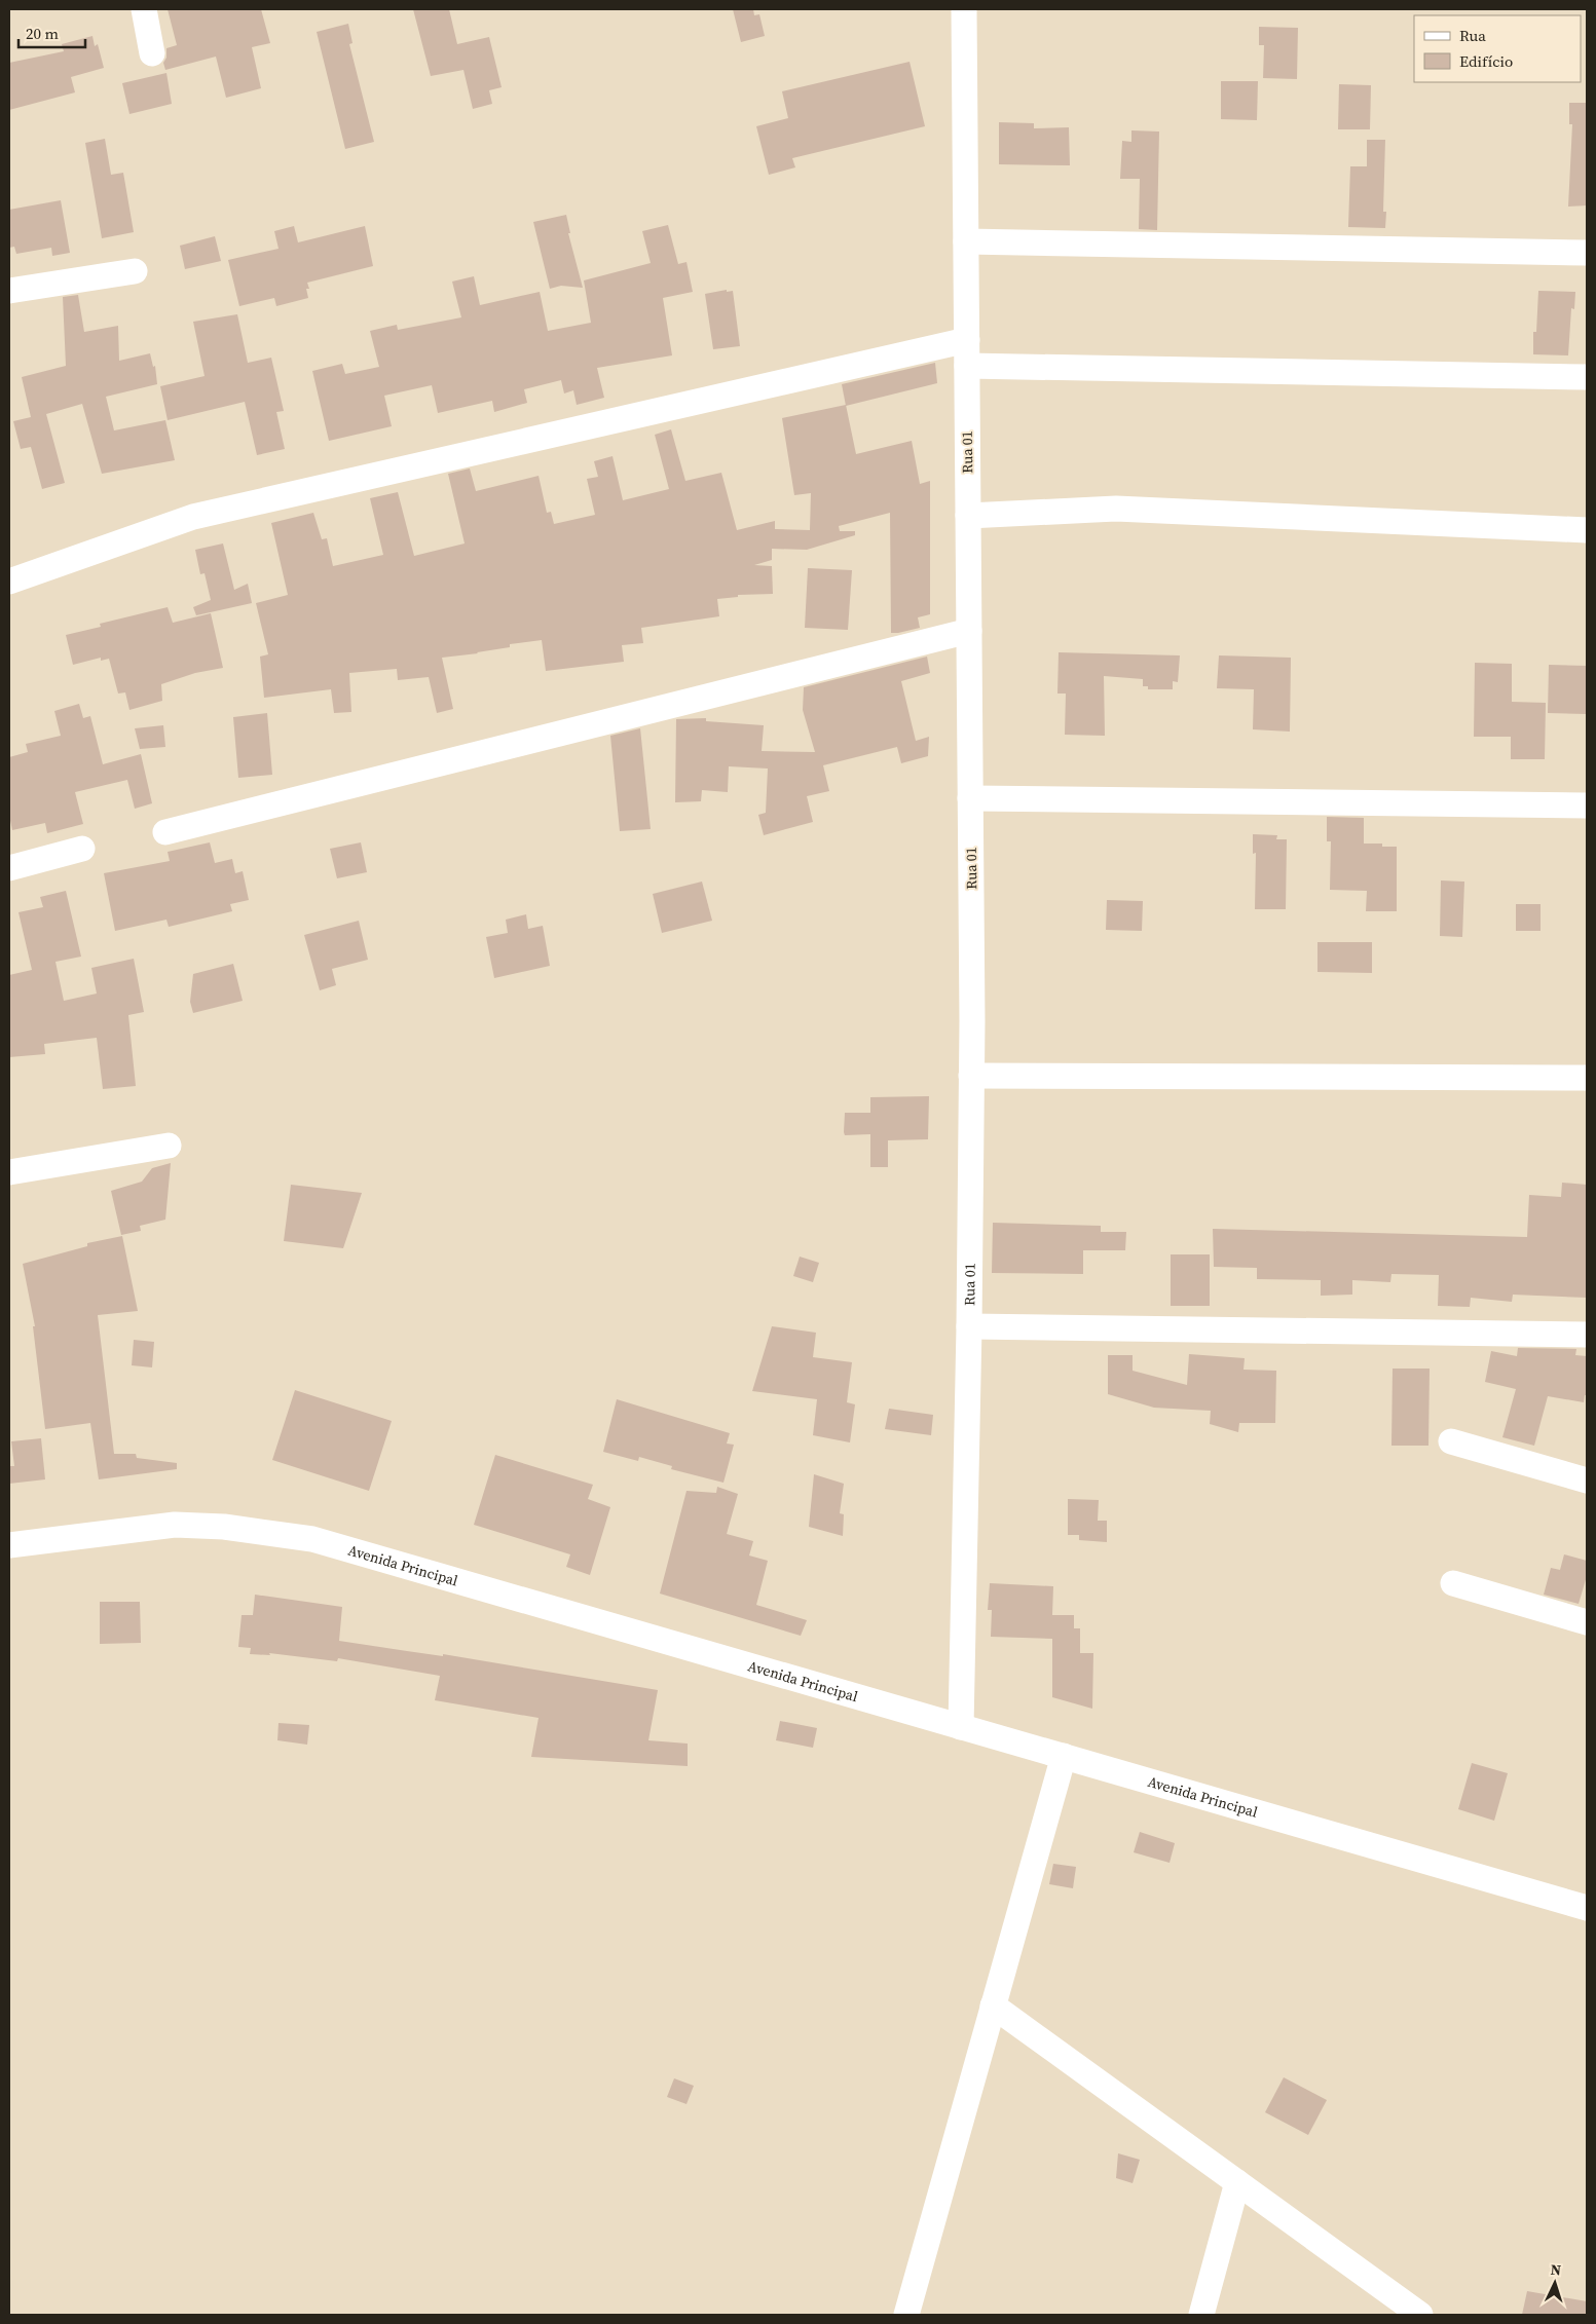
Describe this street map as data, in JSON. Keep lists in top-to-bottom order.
{
  "streets": {
    "street": ["Rua 01", "Avenida Principal"]
  },
  "crossings": [
    ["Rua 01", "Avenida Principal"]
  ],
  "legend": ["Rua", "Edifício"],
  "scale_bar": "20 m",
  "north": "top"
}
